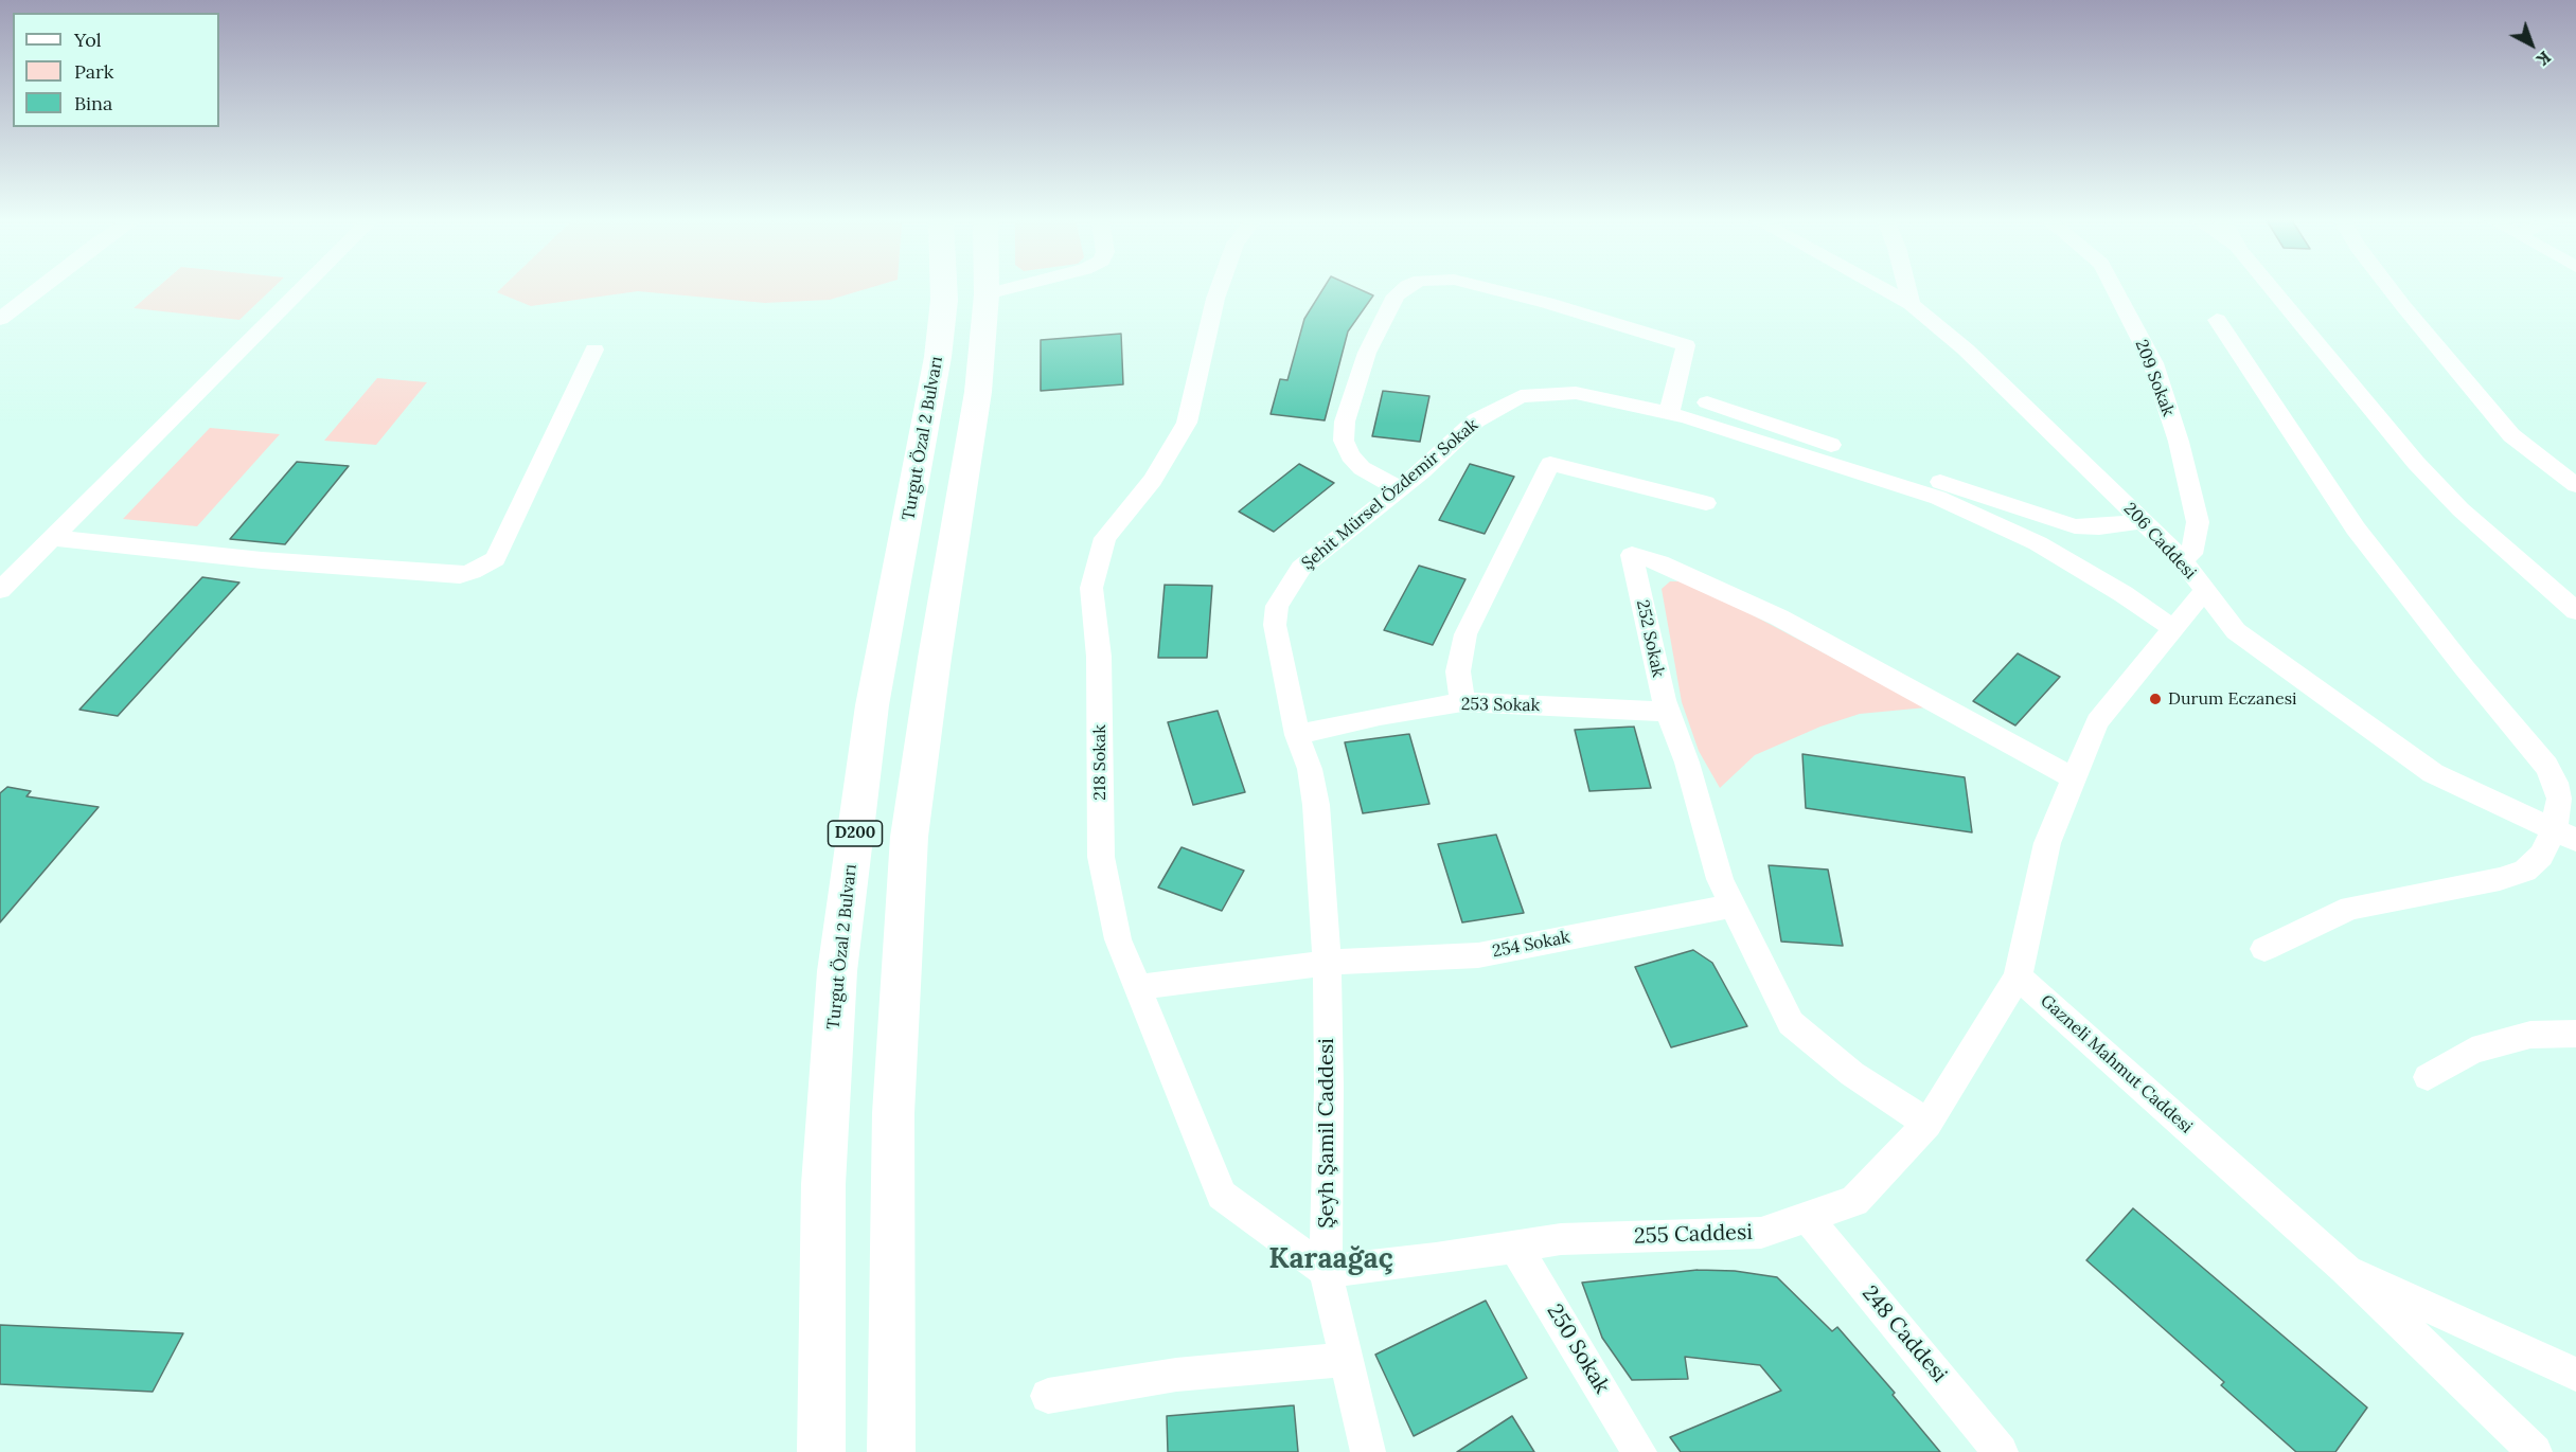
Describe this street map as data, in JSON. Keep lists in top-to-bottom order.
{
  "streets": {
    "highway": ["Turgut Özal 2 Bulvarı", "D200"],
    "street": [
      "209 Sokak",
      "Şehit Mürsel Özdemir Sokak",
      "206 Caddesi",
      "252 Sokak",
      "253 Sokak",
      "218 Sokak",
      "254 Sokak",
      "Gazneli Mahmut Caddesi",
      "Şeyh Şamil Caddesi",
      "255 Caddesi",
      "248 Caddesi",
      "250 Sokak"
    ]
  },
  "crossings": [
    ["209 Sokak", "206 Caddesi"],
    ["Şehit Mürsel Özdemir Sokak", "253 Sokak"],
    ["Şehit Mürsel Özdemir Sokak", "254 Sokak"],
    ["Şehit Mürsel Özdemir Sokak", "Şeyh Şamil Caddesi"],
    ["252 Sokak", "253 Sokak"],
    ["252 Sokak", "254 Sokak"],
    ["252 Sokak", "255 Caddesi"],
    ["218 Sokak", "254 Sokak"],
    ["218 Sokak", "Şeyh Şamil Caddesi"],
    ["218 Sokak", "255 Caddesi"],
    ["254 Sokak", "Şeyh Şamil Caddesi"],
    ["Gazneli Mahmut Caddesi", "255 Caddesi"],
    ["Şeyh Şamil Caddesi", "255 Caddesi"],
    ["255 Caddesi", "248 Caddesi"],
    ["255 Caddesi", "250 Sokak"]
  ],
  "districts": ["Karaağaç"],
  "places": ["Durum Eczanesi"],
  "legend": ["Yol", "Park", "Bina"],
  "north": "bottom right"
}
